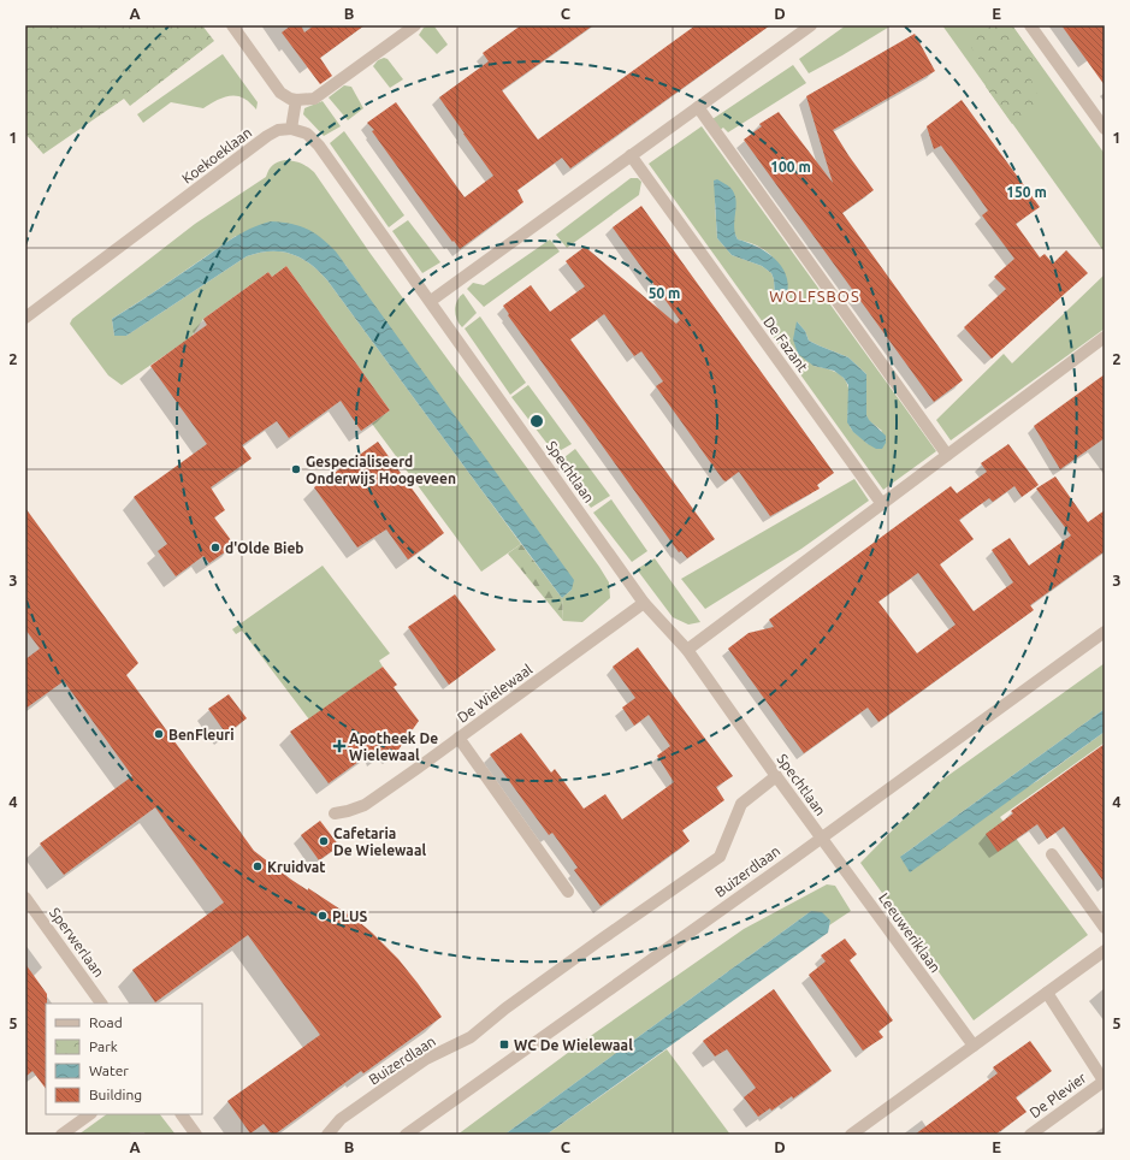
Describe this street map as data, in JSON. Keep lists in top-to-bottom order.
{
  "streets": {
    "street": [
      "Koekoeklaan",
      "De Fazant",
      "Spechtlaan",
      "De Wielewaal",
      "Buizerdlaan",
      "Leeuweriklaan",
      "Sperwerlaan",
      "De Plevier"
    ]
  },
  "crossings": [
    ["Koekoeklaan", "Spechtlaan"],
    ["Spechtlaan", "De Wielewaal"],
    ["Spechtlaan", "Buizerdlaan"],
    ["Spechtlaan", "Leeuweriklaan"],
    ["Buizerdlaan", "Leeuweriklaan"]
  ],
  "districts": ["WOLFSBOS"],
  "places": {
    "other": [
      "Gespecialiseerd Onderwijs Hoogeveen",
      "d'Olde Bieb",
      "BenFleuri",
      "Cafetaria De Wielewaal",
      "Kruidvat",
      "PLUS"
    ],
    "health": ["Apotheek De Wielewaal"],
    "transit": ["WC De Wielewaal"]
  },
  "legend": [
    "Road",
    "Park",
    "Water",
    "Building"
  ],
  "grid": {
    "columns": [
      "A",
      "B",
      "C",
      "D",
      "E"
    ],
    "rows": [
      "1",
      "2",
      "3",
      "4",
      "5"
    ]
  },
  "rings": ["100 m", "150 m", "50 m"]
}
